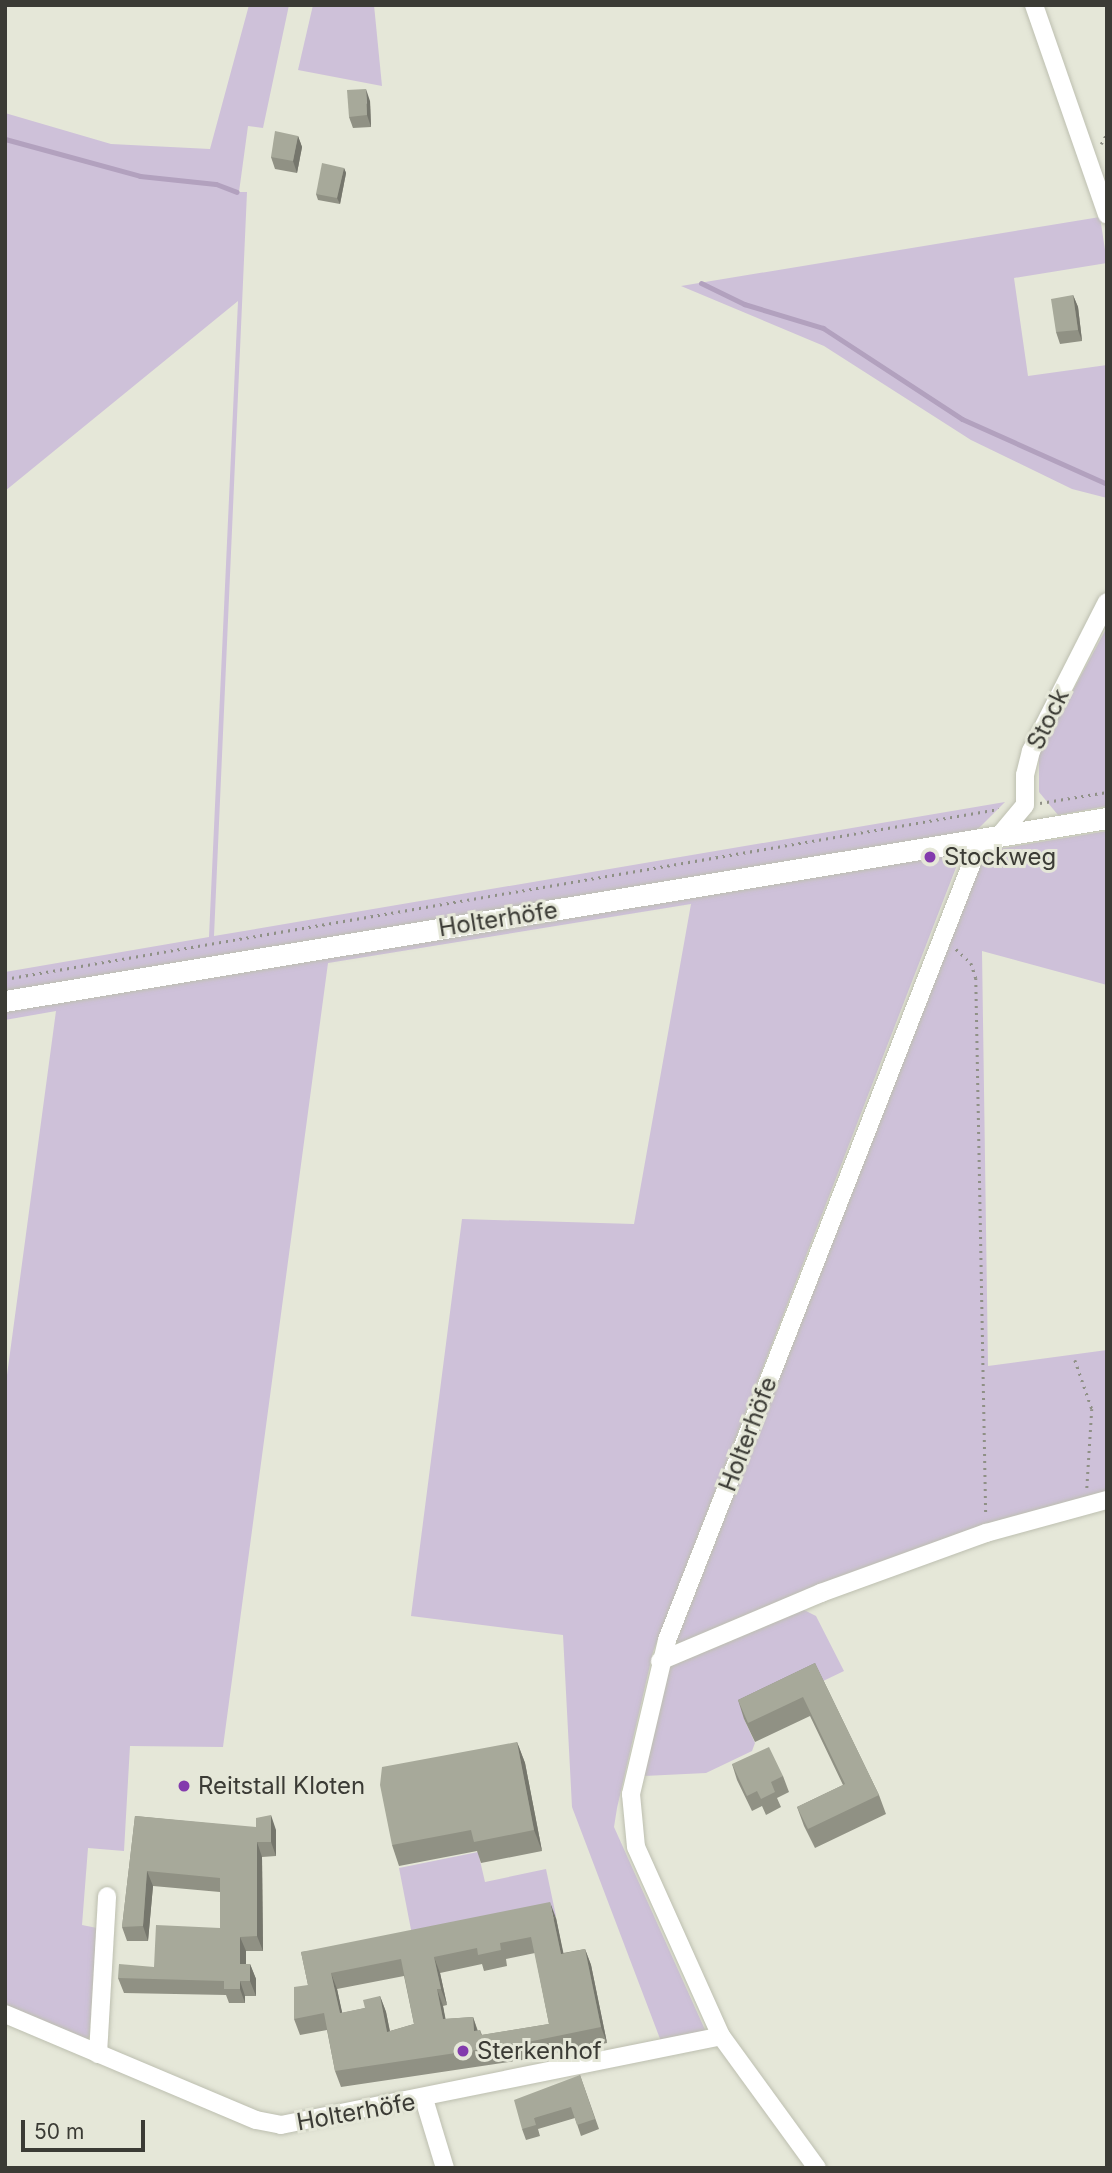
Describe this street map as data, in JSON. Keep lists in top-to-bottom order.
{
  "streets": {
    "main road": ["Holterhöfe"],
    "street": ["Stock"]
  },
  "places": ["Stockweg", "Reitstall Kloten", "Sterkenhof"],
  "scale_bar": "50 m"
}
